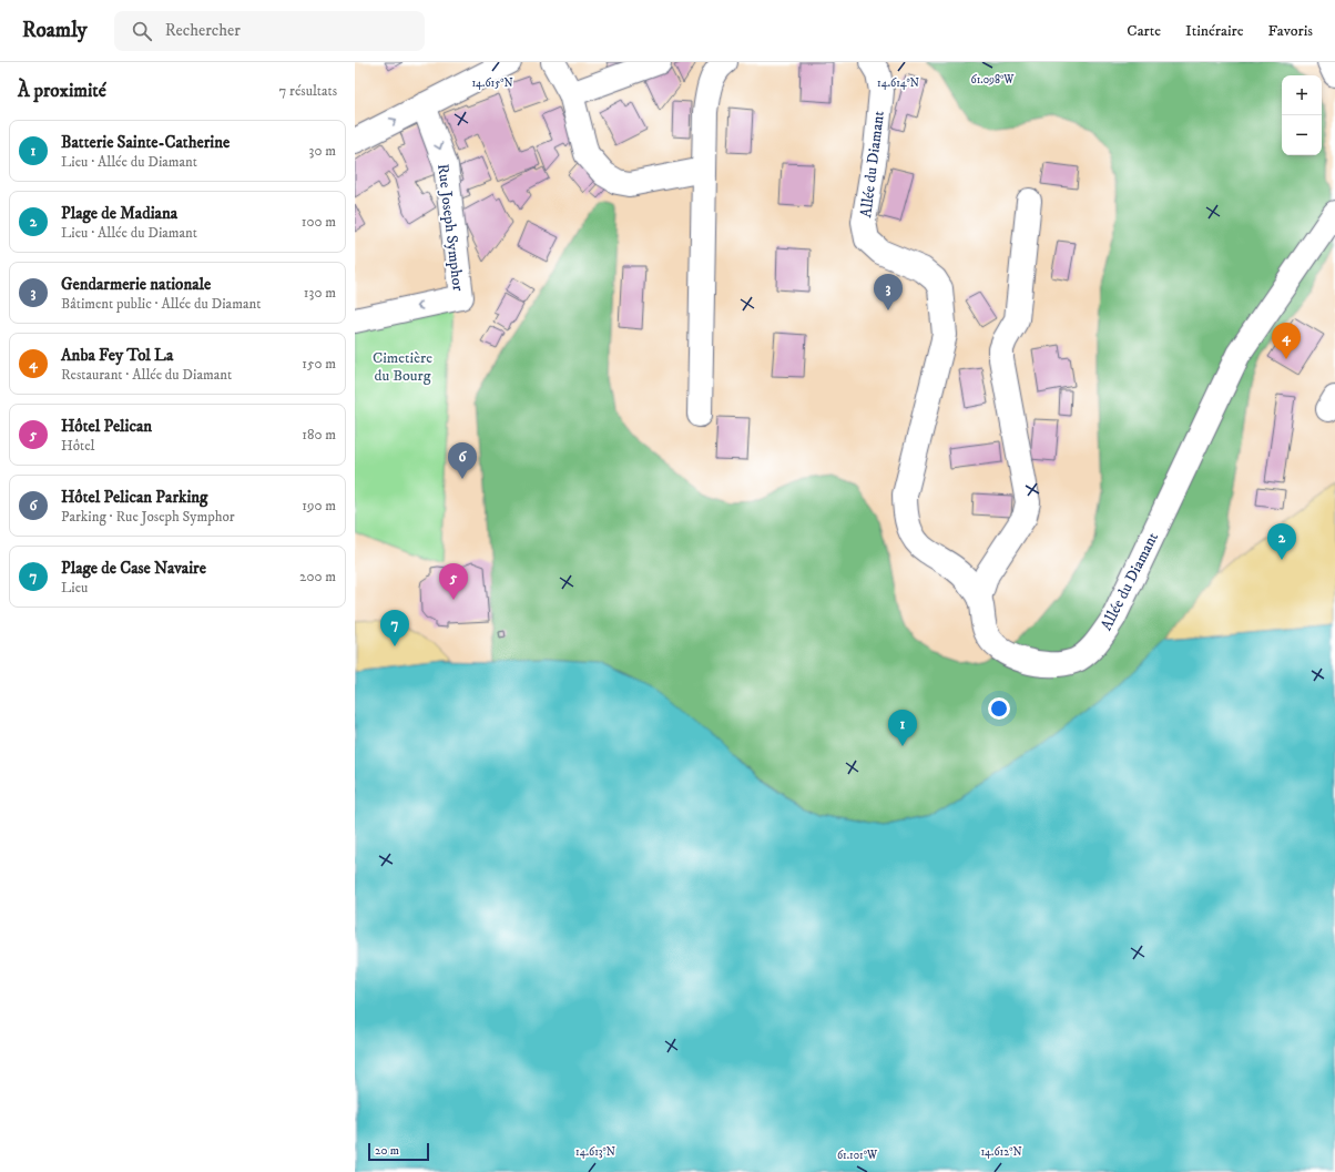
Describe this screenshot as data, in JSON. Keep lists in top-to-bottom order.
{
  "streets": {
    "street": ["Allée du Diamant", "Rue Joseph Symphor"]
  },
  "parks": ["Cimetière du Bourg"],
  "scale_bar": "20 m",
  "page": {
    "header": "Roamly",
    "search": "Rechercher",
    "nav": ["Carte", "Itinéraire", "Favoris"],
    "heading": ["À proximité", "7 résultats"],
    "map_buttons": ["+", "−"],
    "list": [
      {
        "mark": "1",
        "name": "Batterie Sainte-Catherine",
        "note": "Lieu · Allée du Diamant",
        "value": "30 m"
      },
      {
        "mark": "2",
        "name": "Plage de Madiana",
        "note": "Lieu · Allée du Diamant",
        "value": "100 m"
      },
      {
        "mark": "3",
        "name": "Gendarmerie nationale",
        "note": "Bâtiment public · Allée du Diamant",
        "value": "130 m"
      },
      {
        "mark": "4",
        "name": "Anba Fey Tol La",
        "note": "Restaurant · Allée du Diamant",
        "value": "150 m"
      },
      {
        "mark": "5",
        "name": "Hôtel Pelican",
        "note": "Hôtel",
        "value": "180 m"
      },
      {
        "mark": "6",
        "name": "Hôtel Pelican Parking",
        "note": "Parking · Rue Joseph Symphor",
        "value": "190 m"
      },
      {
        "mark": "7",
        "name": "Plage de Case Navaire",
        "note": "Lieu",
        "value": "200 m"
      }
    ],
    "pins": [
      "3",
      "4",
      "6",
      "2",
      "5",
      "7",
      "1"
    ],
    "scale": "20 m"
  },
  "coordinates": [
    "61.098°W",
    "14.615°N",
    "14.614°N",
    "14.613°N",
    "14.612°N",
    "61.101°W"
  ]
}
